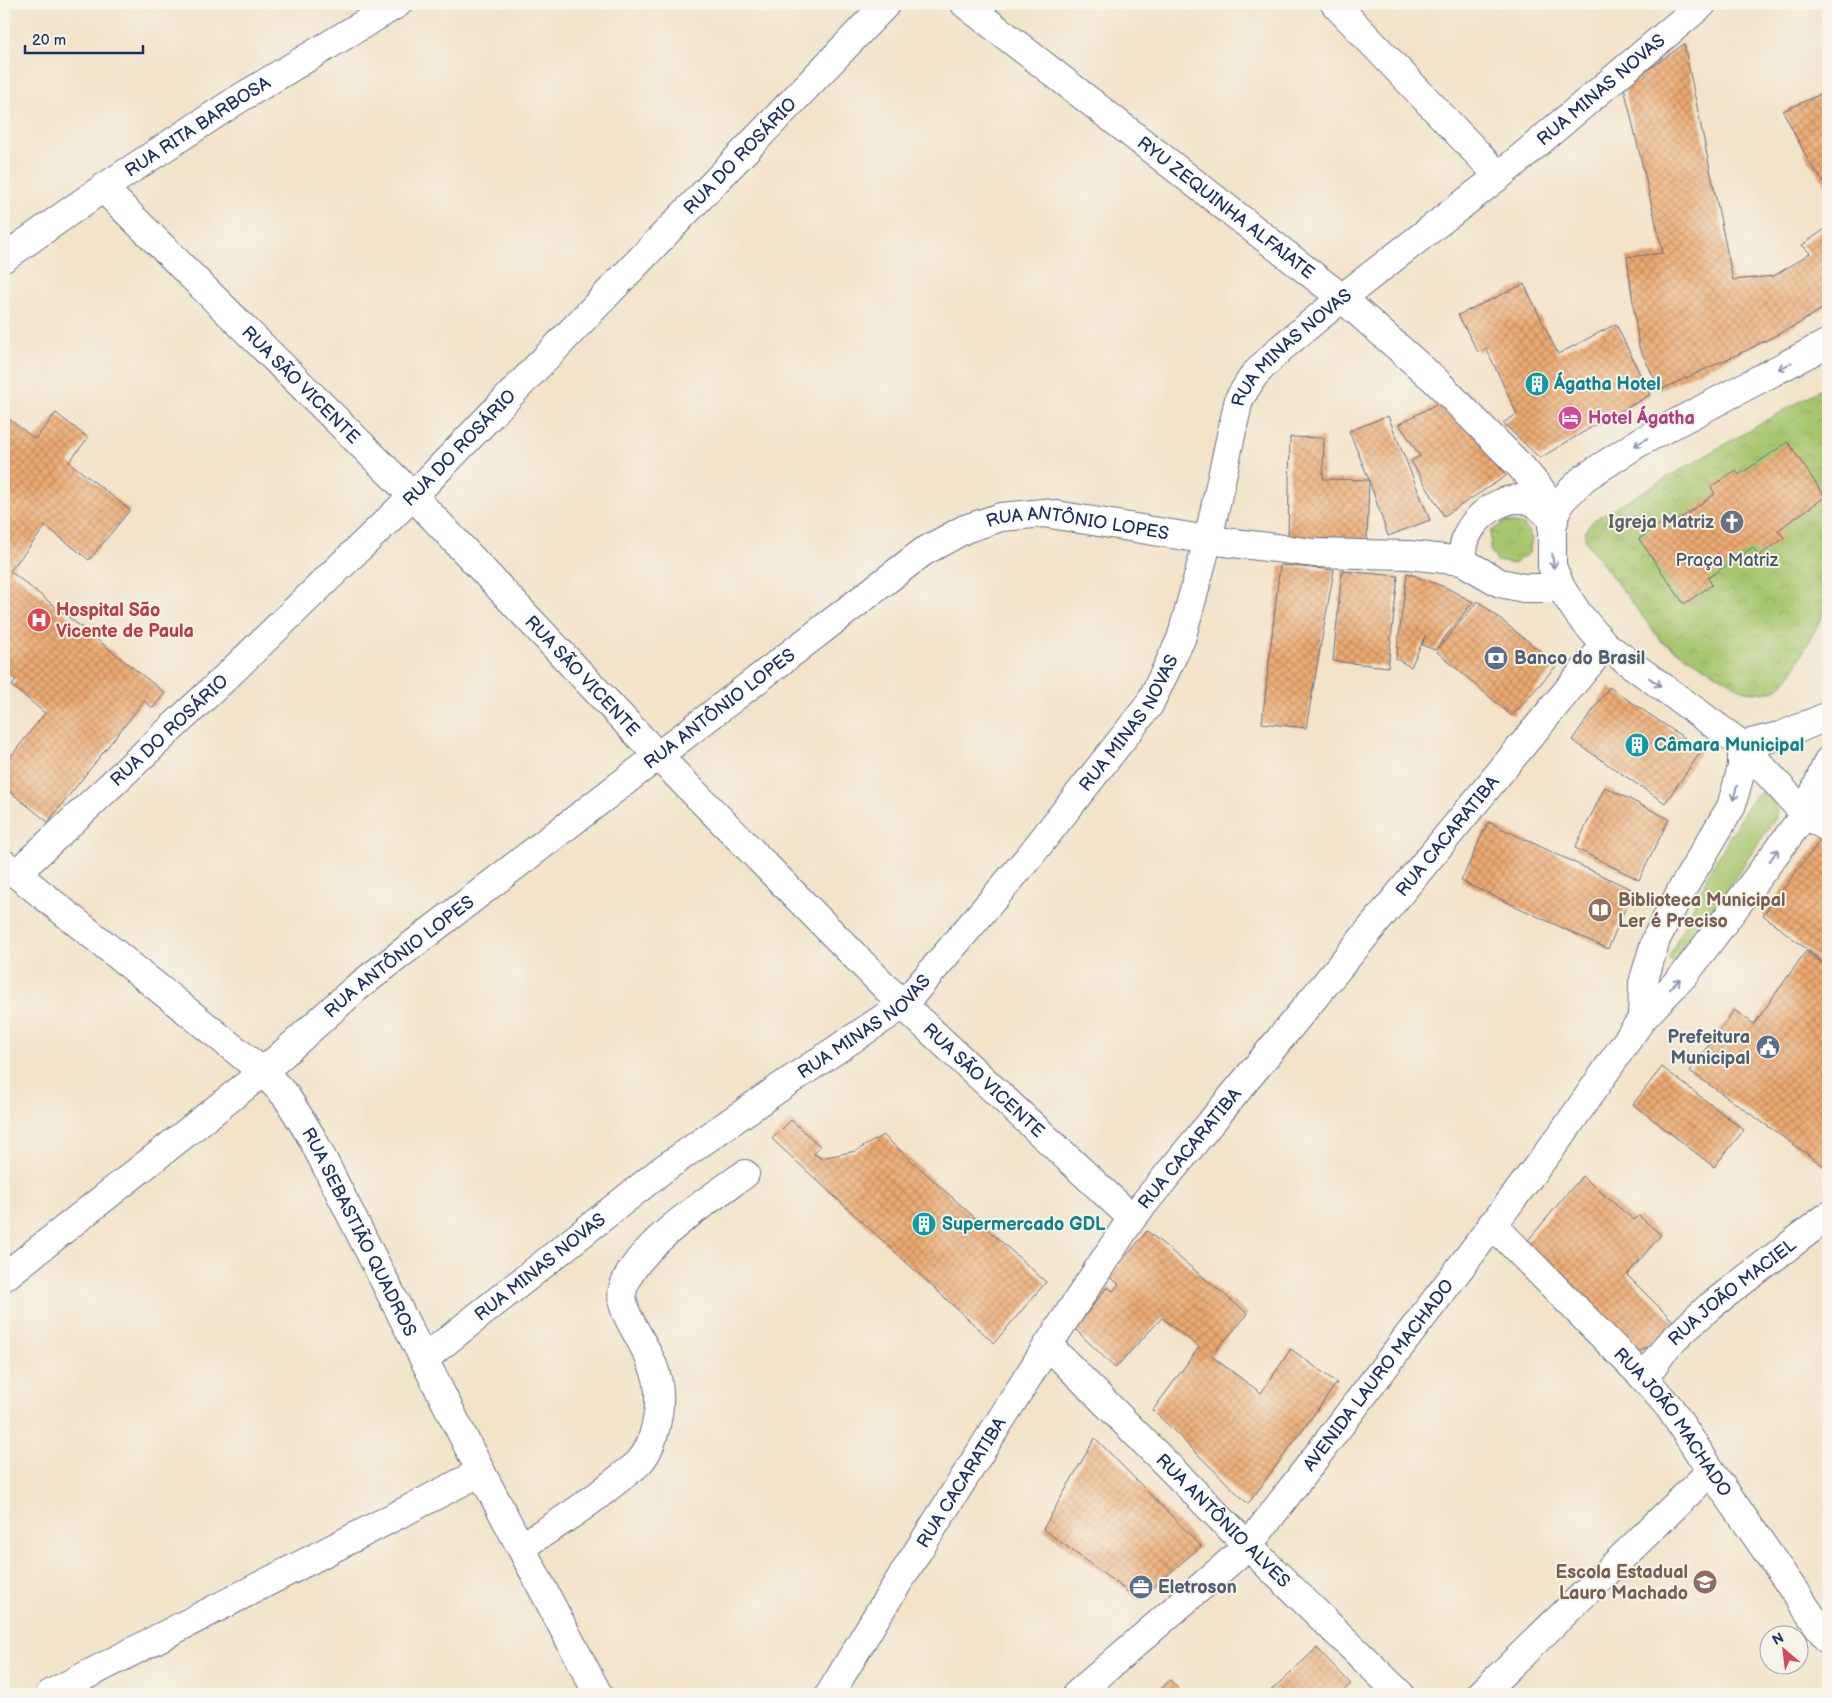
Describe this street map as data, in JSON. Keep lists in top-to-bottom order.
{
  "streets": {
    "street": [
      "RUA MINAS NOVAS",
      "RUA RITA BARBOSA",
      "RUA DO ROSÁRIO",
      "RYU ZEQUINHA ALFAIATE",
      "RUA SÃO VICENTE",
      "RUA ANTÔNIO LOPES",
      "RUA CACARATIBA",
      "RUA SEBASTIÃO QUADROS",
      "RUA JOÃO MACIEL",
      "AVENIDA LAURO MACHADO",
      "RUA JOÃO MACHADO",
      "RUA ANTÔNIO ALVES"
    ]
  },
  "crossings": [
    ["RUA MINAS NOVAS", "RYU ZEQUINHA ALFAIATE"],
    ["RUA MINAS NOVAS", "RUA SÃO VICENTE"],
    ["RUA MINAS NOVAS", "RUA ANTÔNIO LOPES"],
    ["RUA MINAS NOVAS", "RUA SEBASTIÃO QUADROS"],
    ["RUA RITA BARBOSA", "RUA SÃO VICENTE"],
    ["RUA DO ROSÁRIO", "RUA SÃO VICENTE"],
    ["RUA DO ROSÁRIO", "RUA SEBASTIÃO QUADROS"],
    ["RUA SÃO VICENTE", "RUA ANTÔNIO LOPES"],
    ["RUA SÃO VICENTE", "RUA CACARATIBA"],
    ["RUA ANTÔNIO LOPES", "RUA SEBASTIÃO QUADROS"],
    ["RUA CACARATIBA", "RUA ANTÔNIO ALVES"],
    ["RUA JOÃO MACIEL", "RUA JOÃO MACHADO"],
    ["AVENIDA LAURO MACHADO", "RUA JOÃO MACHADO"],
    ["AVENIDA LAURO MACHADO", "RUA ANTÔNIO ALVES"]
  ],
  "parks": ["Praça Matriz"],
  "places": {
    "building": ["Ágatha Hotel", "Câmara Municipal", "Supermercado GDL"],
    "hotel": ["Hotel Ágatha"],
    "church": ["Igreja Matriz"],
    "hospital": ["Hospital São Vicente de Paula"],
    "bank": ["Banco do Brasil"],
    "library": ["Biblioteca Municipal Ler é Preciso"],
    "public building": ["Prefeitura Municipal"],
    "school or university": ["Escola Estadual Lauro Machado"],
    "office": ["Eletroson"]
  },
  "scale_bar": "20 m",
  "north": "top left"
}
